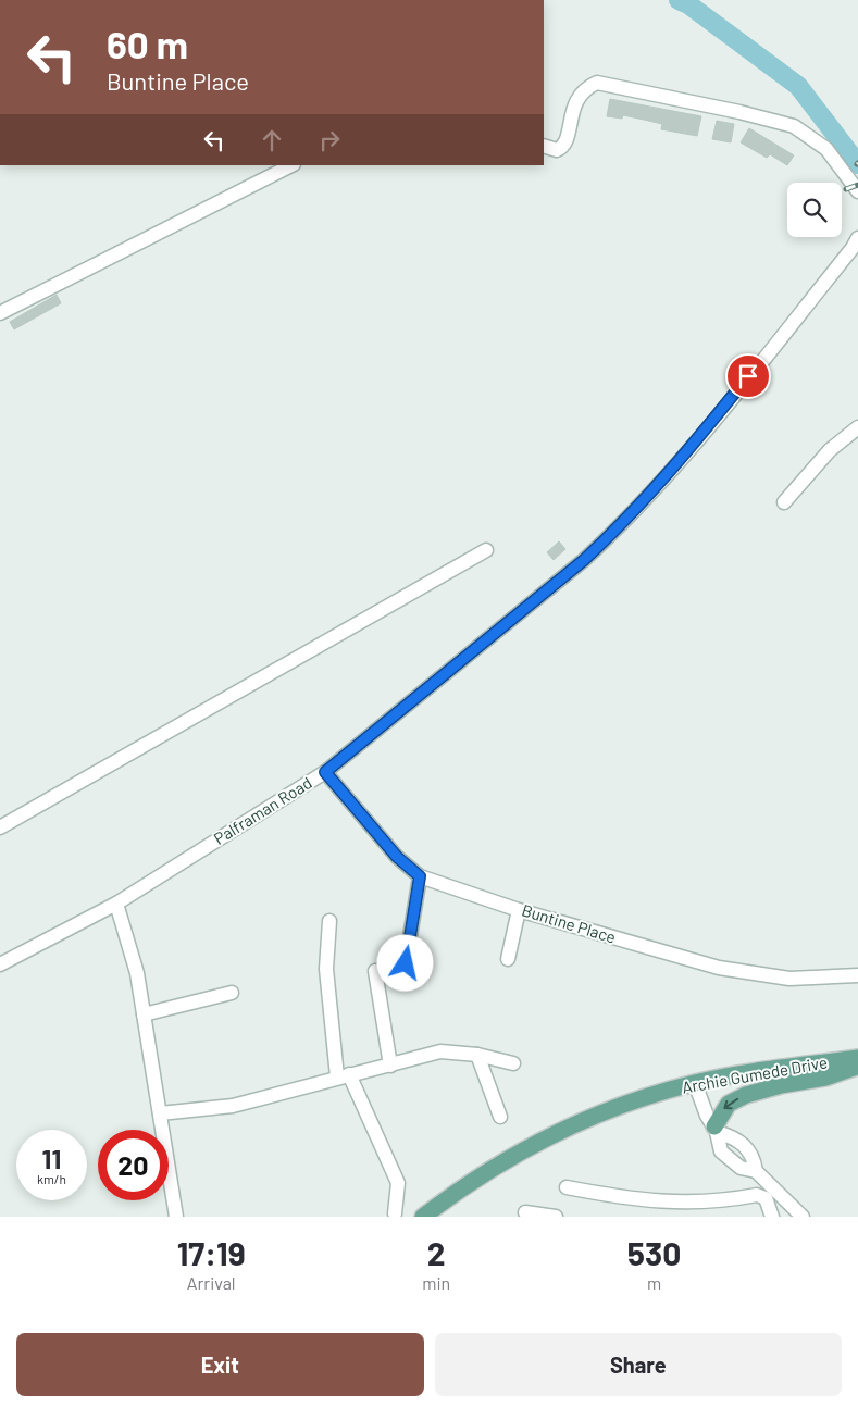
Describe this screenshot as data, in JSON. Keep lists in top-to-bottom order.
{
  "streets": {
    "main road": ["Archie Gumede Drive"],
    "street": ["Palframan Road", "Buntine Place"]
  },
  "crossings": [
    ["Palframan Road", "Buntine Place"]
  ],
  "page": {
    "turn": ["60 m", "Buntine Place"],
    "speed": "11 km/h",
    "limit": "20",
    "eta": [
      "17:19",
      "Arrival",
      "2",
      "min",
      "530",
      "m"
    ],
    "buttons": ["Exit", "Share"]
  }
}
